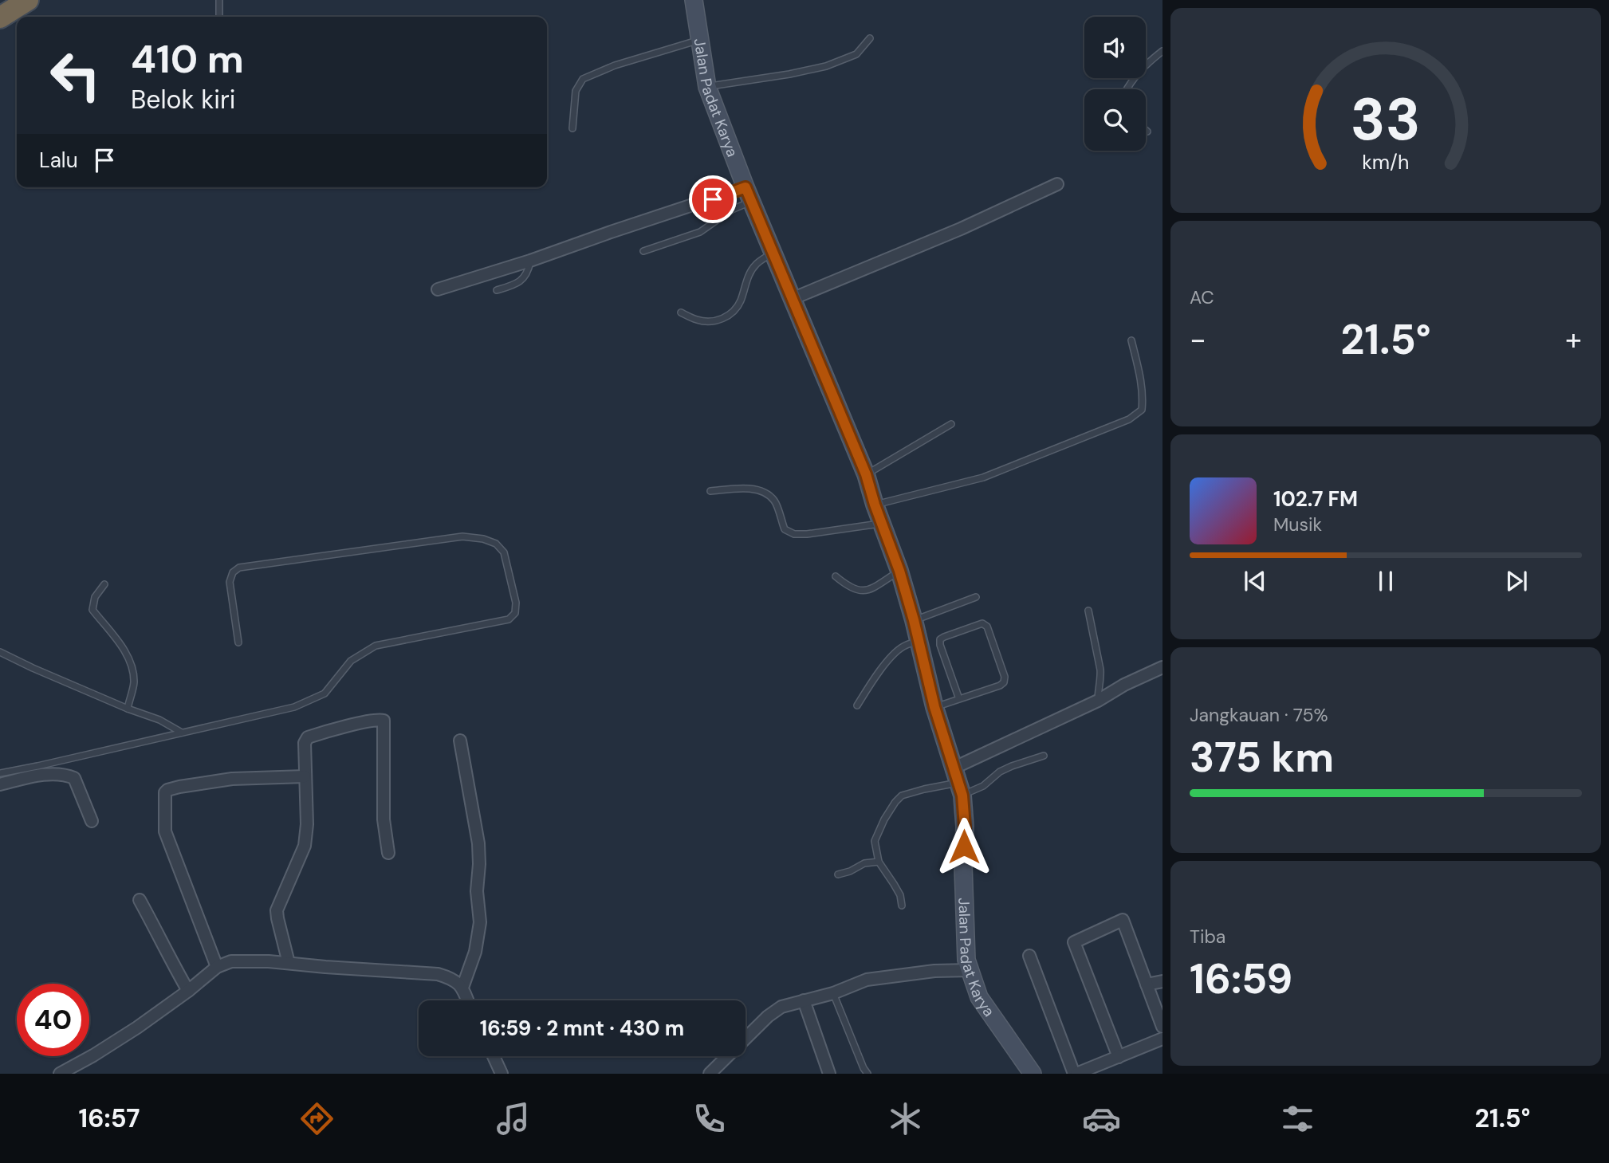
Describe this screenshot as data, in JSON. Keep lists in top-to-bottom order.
{
  "streets": {
    "street": ["Jalan Padat Karya"]
  },
  "page": {
    "turn": ["410 m", "Belok kiri"],
    "then": "Lalu",
    "tile": [
      "AC",
      ["Jangkauan · 75%", "375 km"],
      ["Tiba", "16:59"]
    ],
    "heat": ["−", "21.5°", "+"],
    "song": ["102.7 FM", "Musik"],
    "limit": "40",
    "trip": "16:59 · 2 mnt · 430 m",
    "tabs": ["16:57", "21.5°"],
    "gauge": ["33", "km/h"]
  }
}
